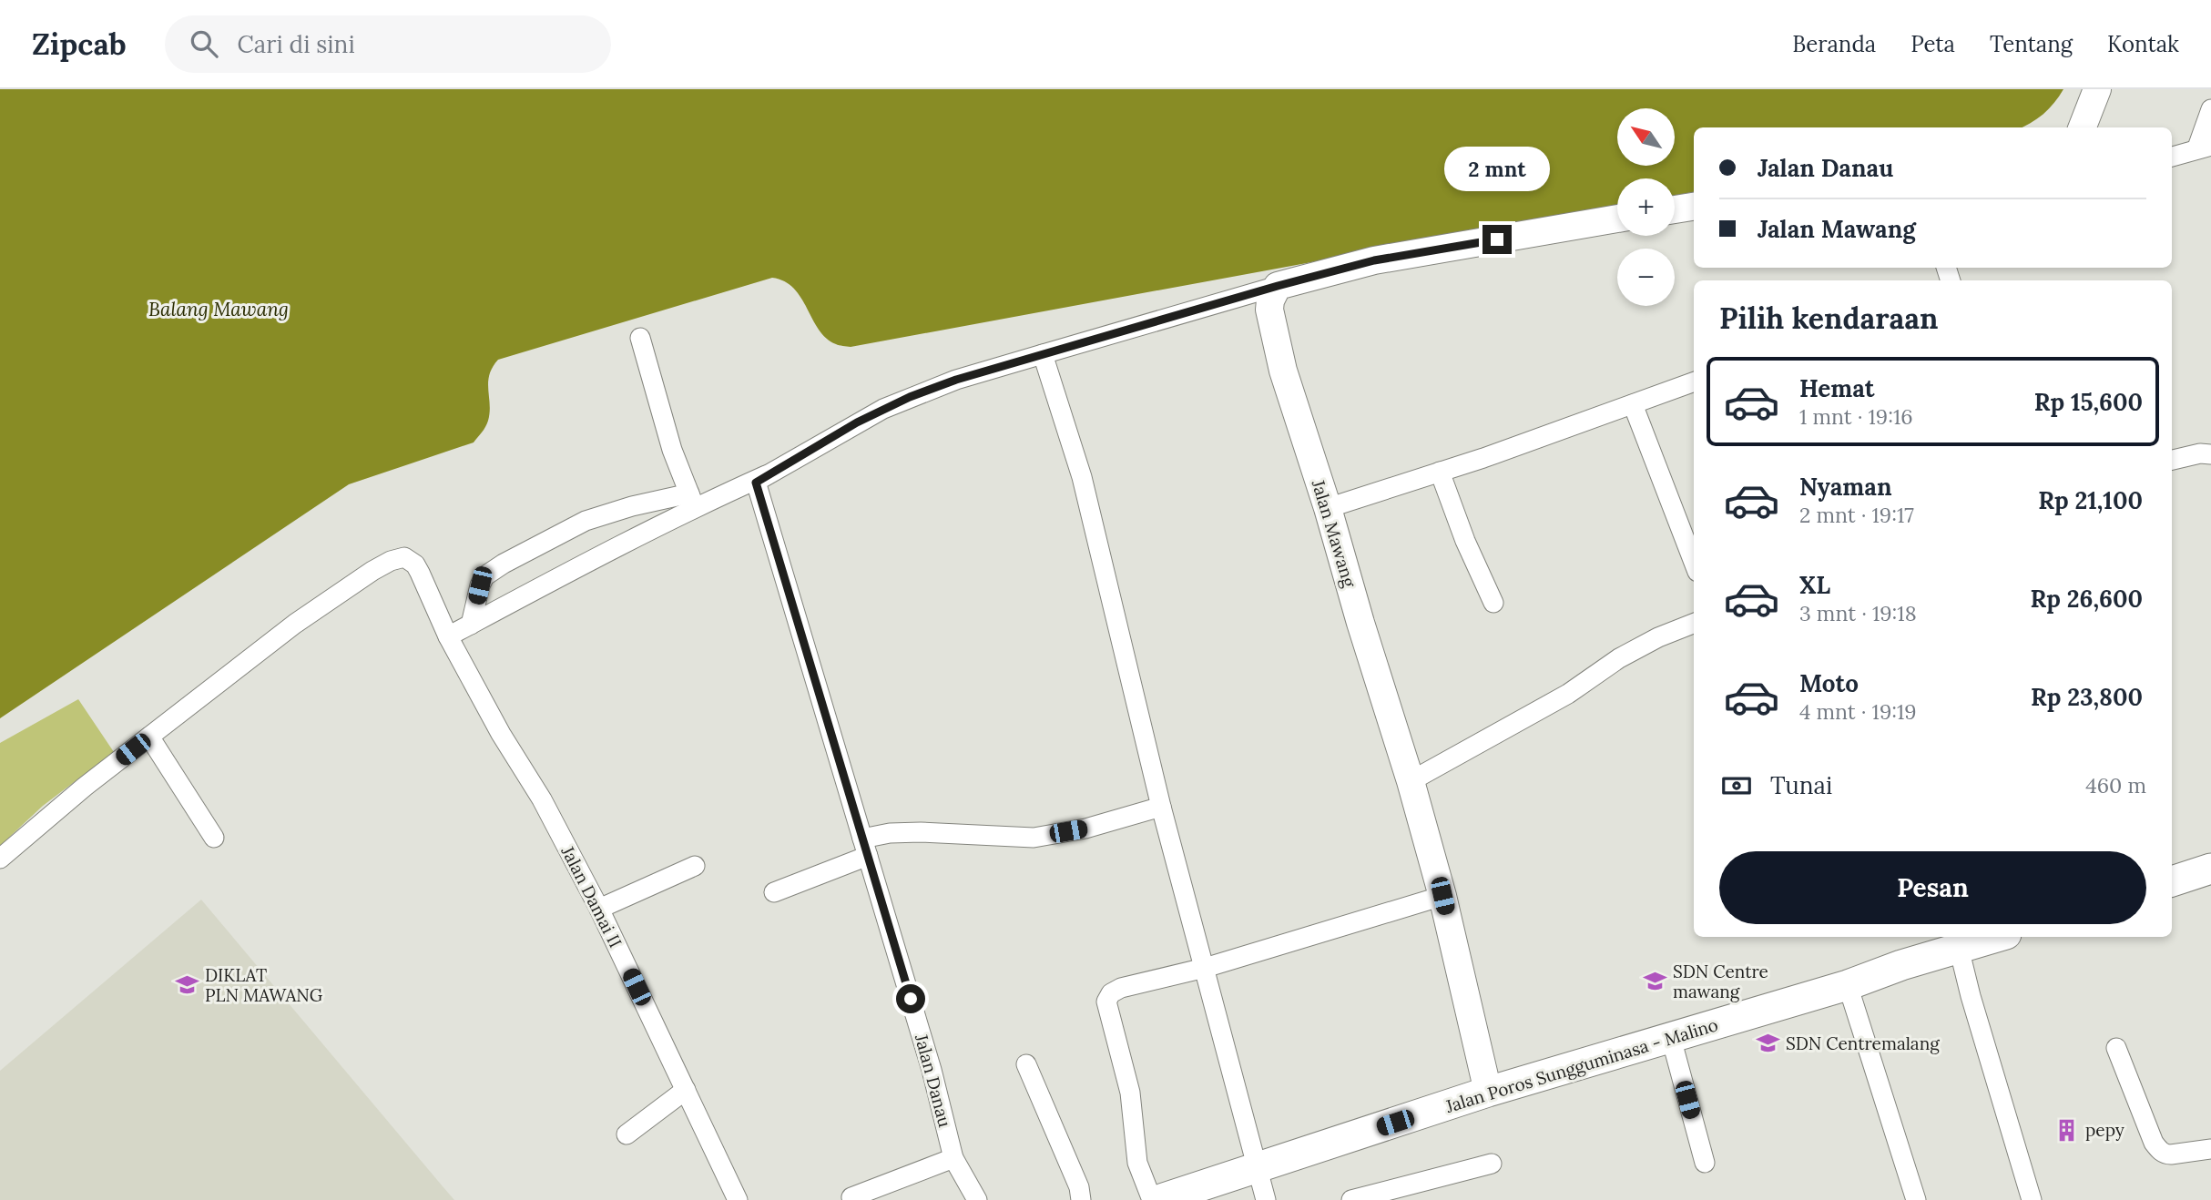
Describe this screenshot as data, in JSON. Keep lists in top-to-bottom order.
{
  "streets": {
    "main road": ["Jalan Poros Sungguminasa - Malino"],
    "street": ["Jalan Mawang", "Jalan Damai II", "Jalan Danau"]
  },
  "crossings": [
    ["Jalan Mawang", "Jalan Poros Sungguminasa - Malino"]
  ],
  "water": ["Balang Mawang"],
  "places": {
    "school or university": ["SDN Centre mawang", "DIKLAT PLN MAWANG", "SDN Centremalang"],
    "building": ["pepy"]
  },
  "north": "top left",
  "page": {
    "header": "Zipcab",
    "search": "Cari di sini",
    "nav": [
      "Beranda",
      "Peta",
      "Tentang",
      "Kontak"
    ],
    "map_buttons": ["+", "−"],
    "banner": ["Jalan Danau", "Jalan Mawang"],
    "bubble": "2 mnt",
    "heading": "Pilih kendaraan",
    "list": [
      {
        "name": "Hemat",
        "note": "1 mnt · 19:16",
        "value": "Rp 15,600"
      },
      {
        "name": "Nyaman",
        "note": "2 mnt · 19:17",
        "value": "Rp 21,100"
      },
      {
        "name": "XL",
        "note": "3 mnt · 19:18",
        "value": "Rp 26,600"
      },
      {
        "name": "Moto",
        "note": "4 mnt · 19:19",
        "value": "Rp 23,800"
      }
    ],
    "pay": ["Tunai", "460 m"],
    "buttons": "Pesan"
  }
}
